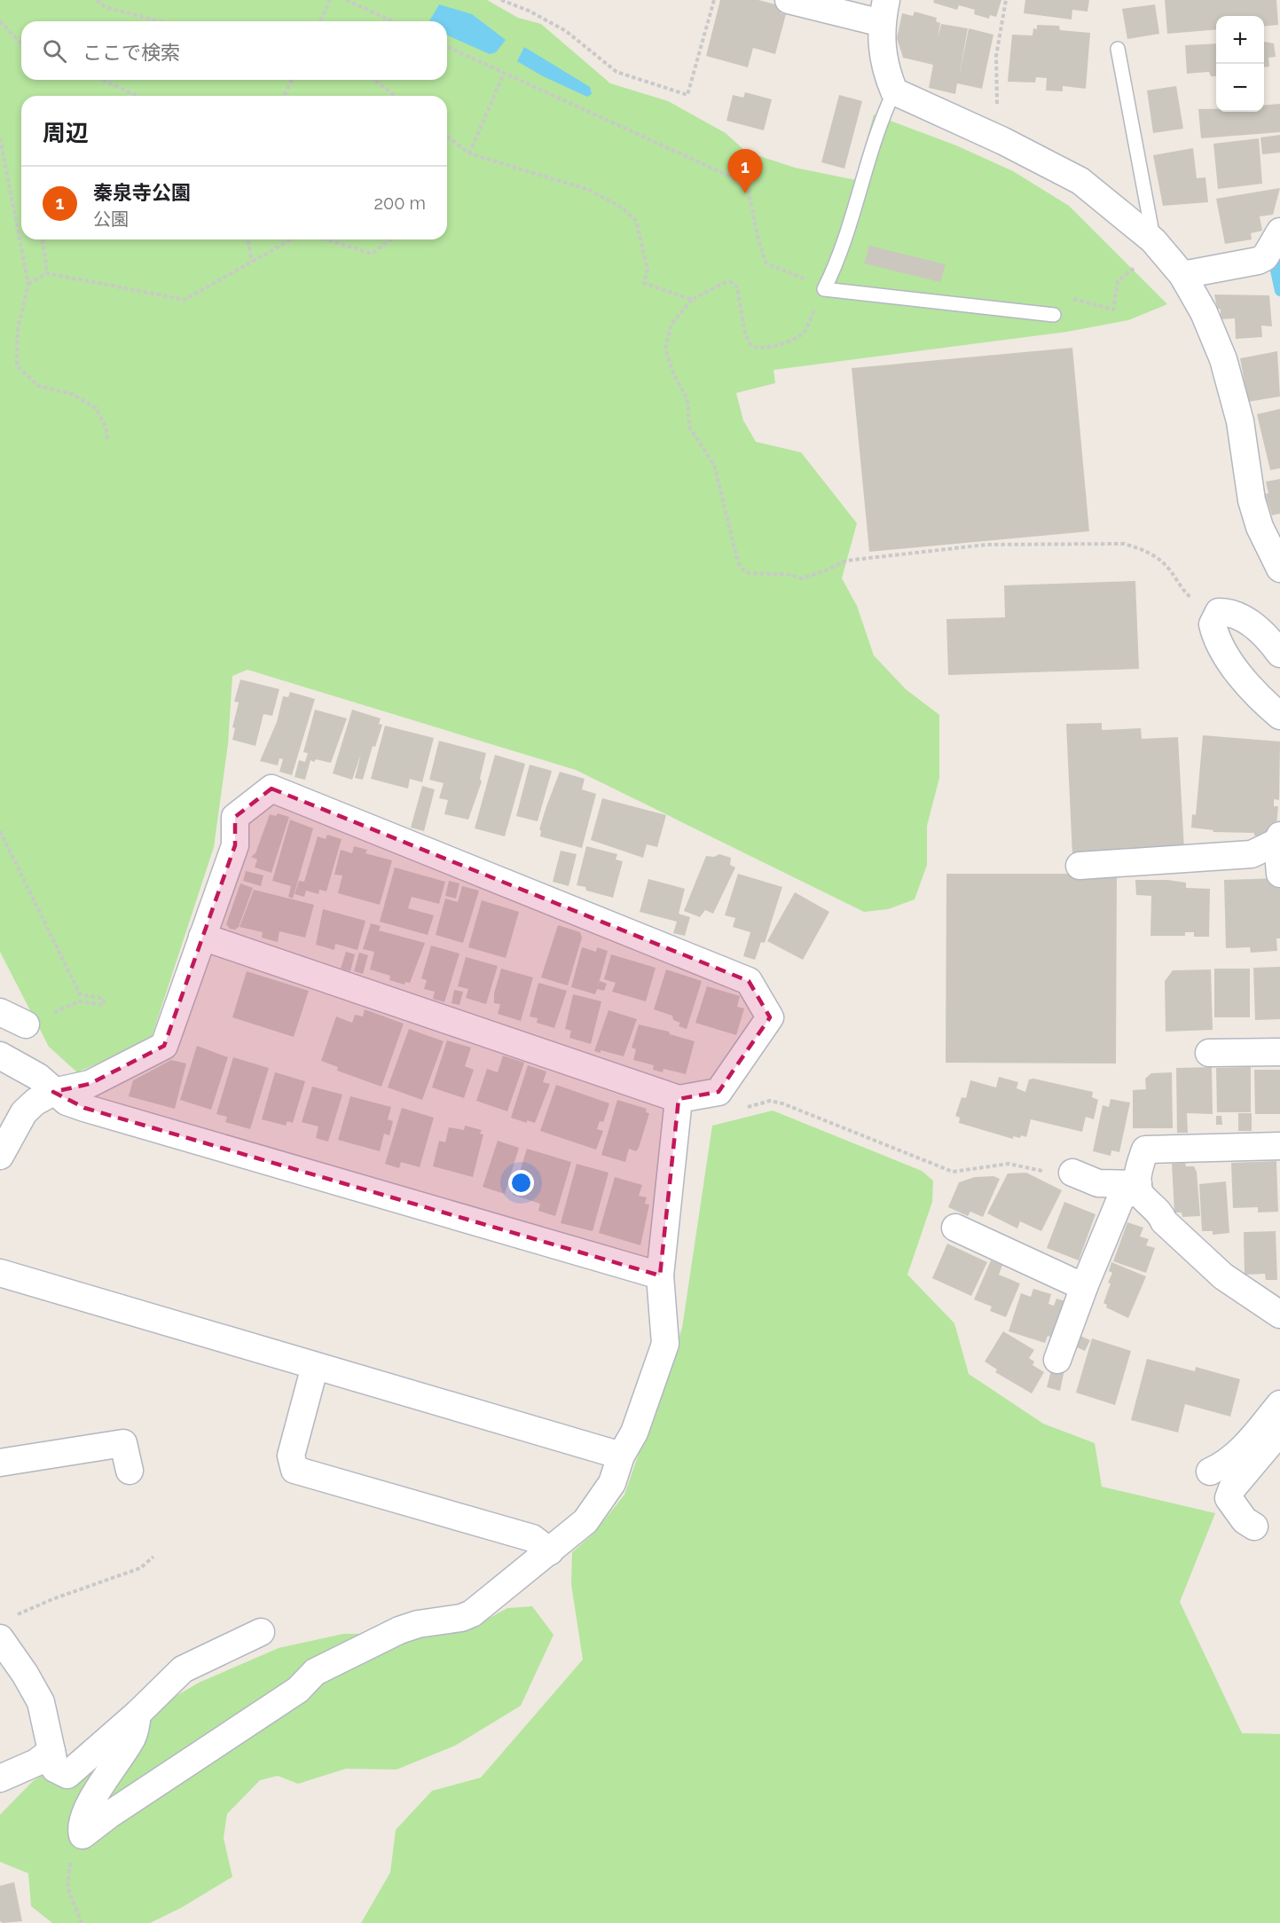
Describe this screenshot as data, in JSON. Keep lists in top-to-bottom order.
{
  "page": {
    "map_buttons": ["+", "−"],
    "search": "ここで検索",
    "heading": "周辺",
    "pins": "1",
    "list": [
      {
        "mark": "1",
        "name": "秦泉寺公園",
        "note": "公園",
        "value": "200 m"
      }
    ]
  }
}
